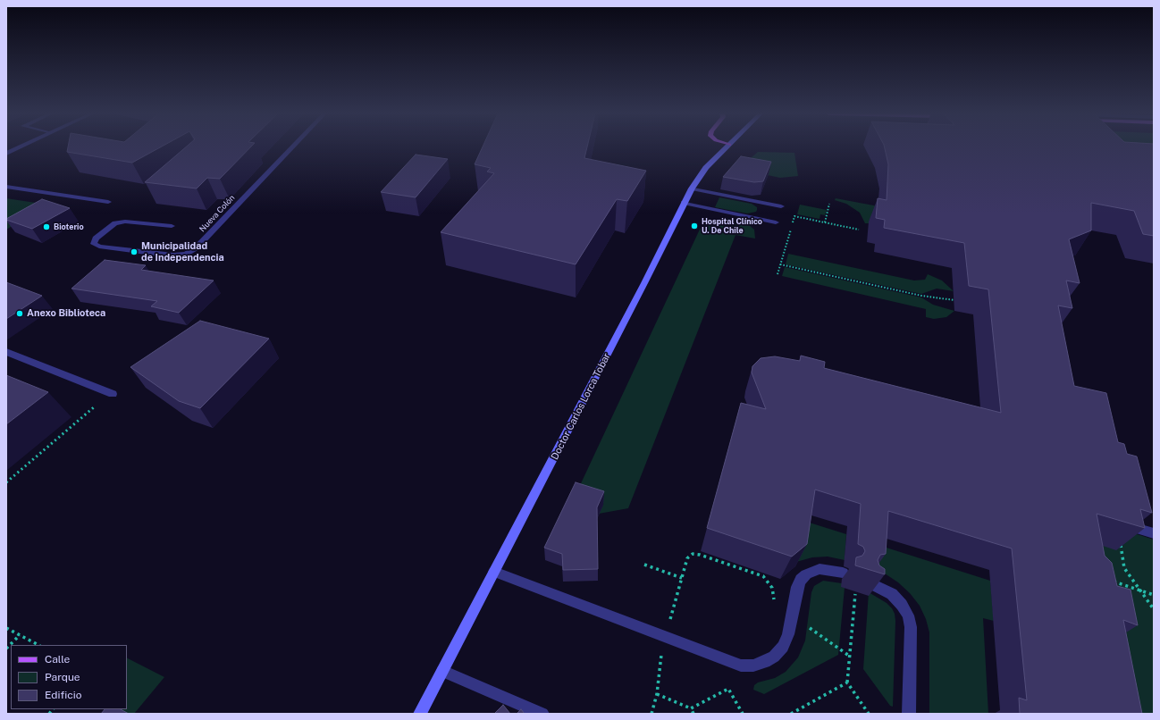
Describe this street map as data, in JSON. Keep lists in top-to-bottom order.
{
  "streets": {
    "main road": ["Doctor Carlos Lorca Tobar"],
    "street": ["Nueva Colón"]
  },
  "places": [
    "Hospital Clínico U. De Chile",
    "Bioterio",
    "Municipalidad de Independencia",
    "Anexo Biblioteca"
  ],
  "legend": ["Calle", "Parque", "Edificio"]
}
